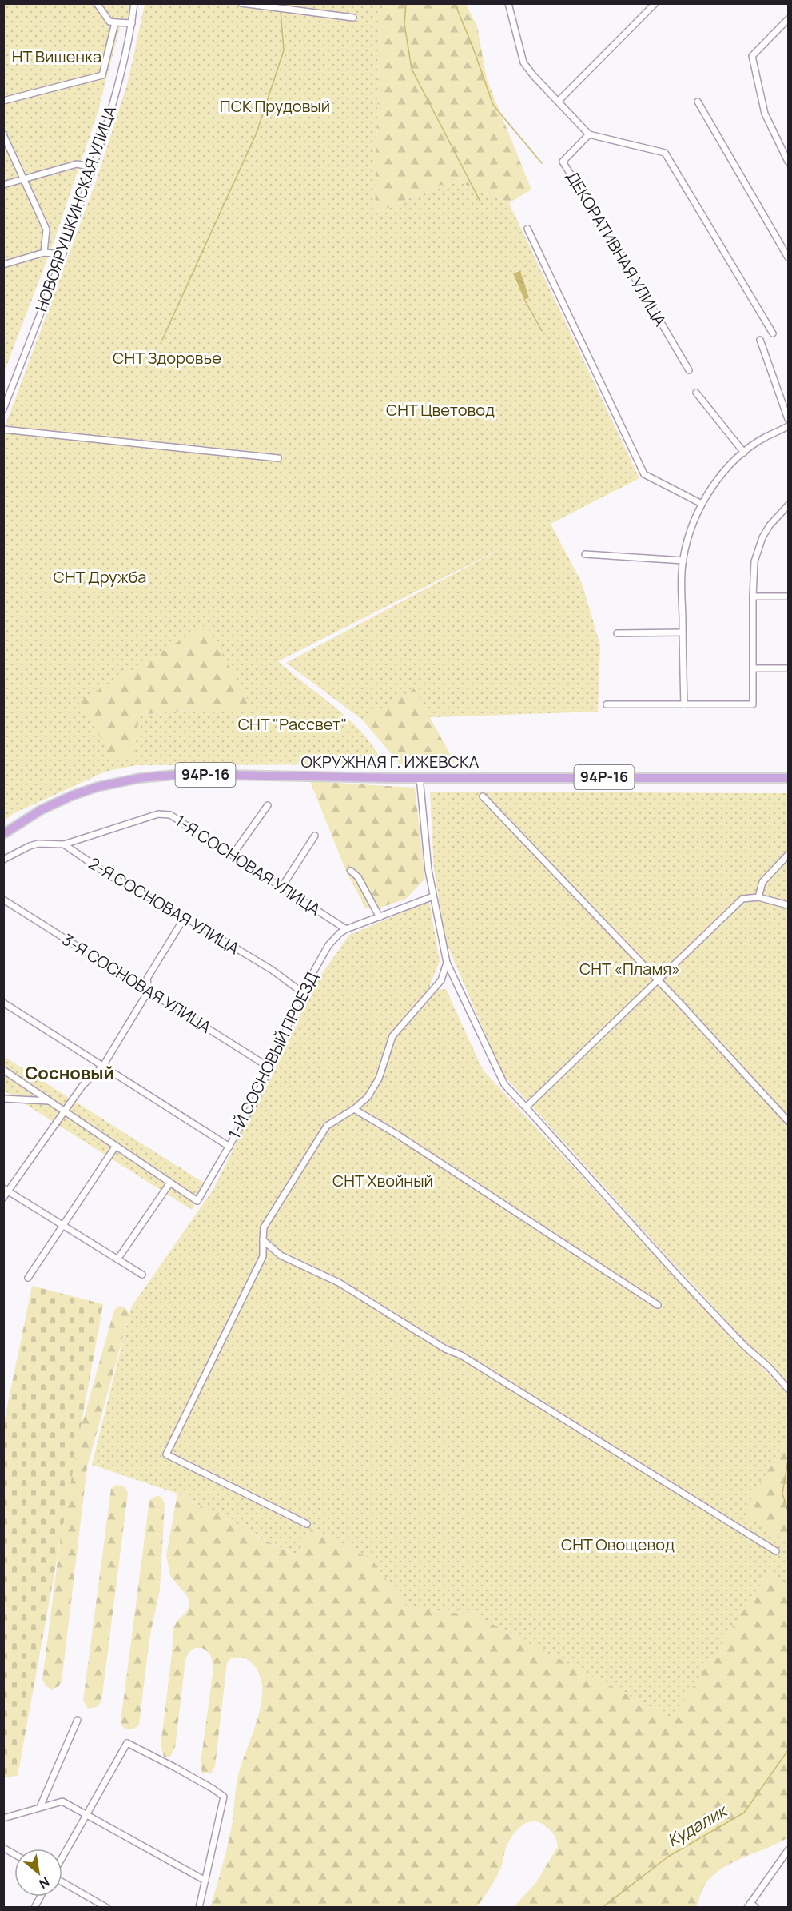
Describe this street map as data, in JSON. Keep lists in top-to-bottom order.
{
  "streets": {
    "main road": ["ОКРУЖНАЯ Г. ИЖЕВСКА", "94Р-16"],
    "street": [
      "НОВОЯРУШКИНСКАЯ УЛИЦА",
      "ДЕКОРАТИВНАЯ УЛИЦА",
      "1-Я СОСНОВАЯ УЛИЦА",
      "2-Я СОСНОВАЯ УЛИЦА",
      "3-Я СОСНОВАЯ УЛИЦА",
      "1-Й СОСНОВЫЙ ПРОЕЗД"
    ]
  },
  "crossings": [
    ["1-Я СОСНОВАЯ УЛИЦА", "2-Я СОСНОВАЯ УЛИЦА"],
    ["1-Я СОСНОВАЯ УЛИЦА", "1-Й СОСНОВЫЙ ПРОЕЗД"],
    ["2-Я СОСНОВАЯ УЛИЦА", "1-Й СОСНОВЫЙ ПРОЕЗД"],
    ["3-Я СОСНОВАЯ УЛИЦА", "1-Й СОСНОВЫЙ ПРОЕЗД"]
  ],
  "districts": ["Сосновый"],
  "water": ["Кудалик"],
  "parks": [
    "НТ Вишенка",
    "ПСК Прудовый",
    "СНТ Здоровье",
    "СНТ Цветовод",
    "СНТ Дружба",
    "СНТ \"Рассвет\"",
    "СНТ «Пламя»",
    "СНТ Хвойный",
    "СНТ Овощевод"
  ],
  "north": "bottom right"
}
